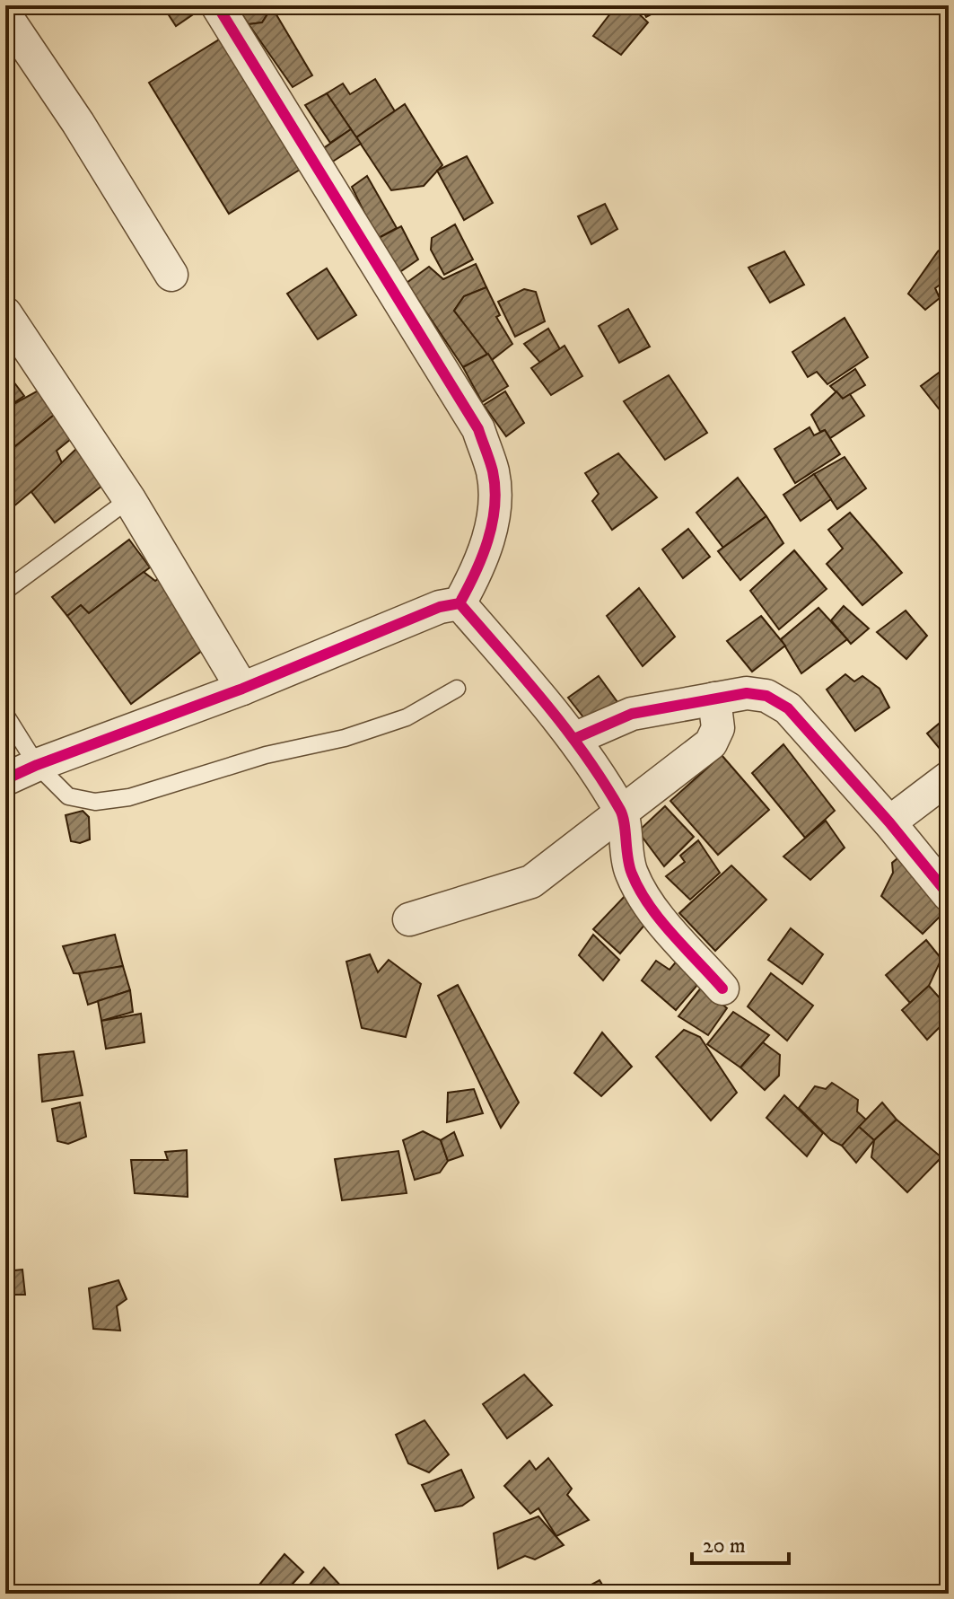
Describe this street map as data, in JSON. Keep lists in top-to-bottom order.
{
  "scale_bar": "20 m"
}
